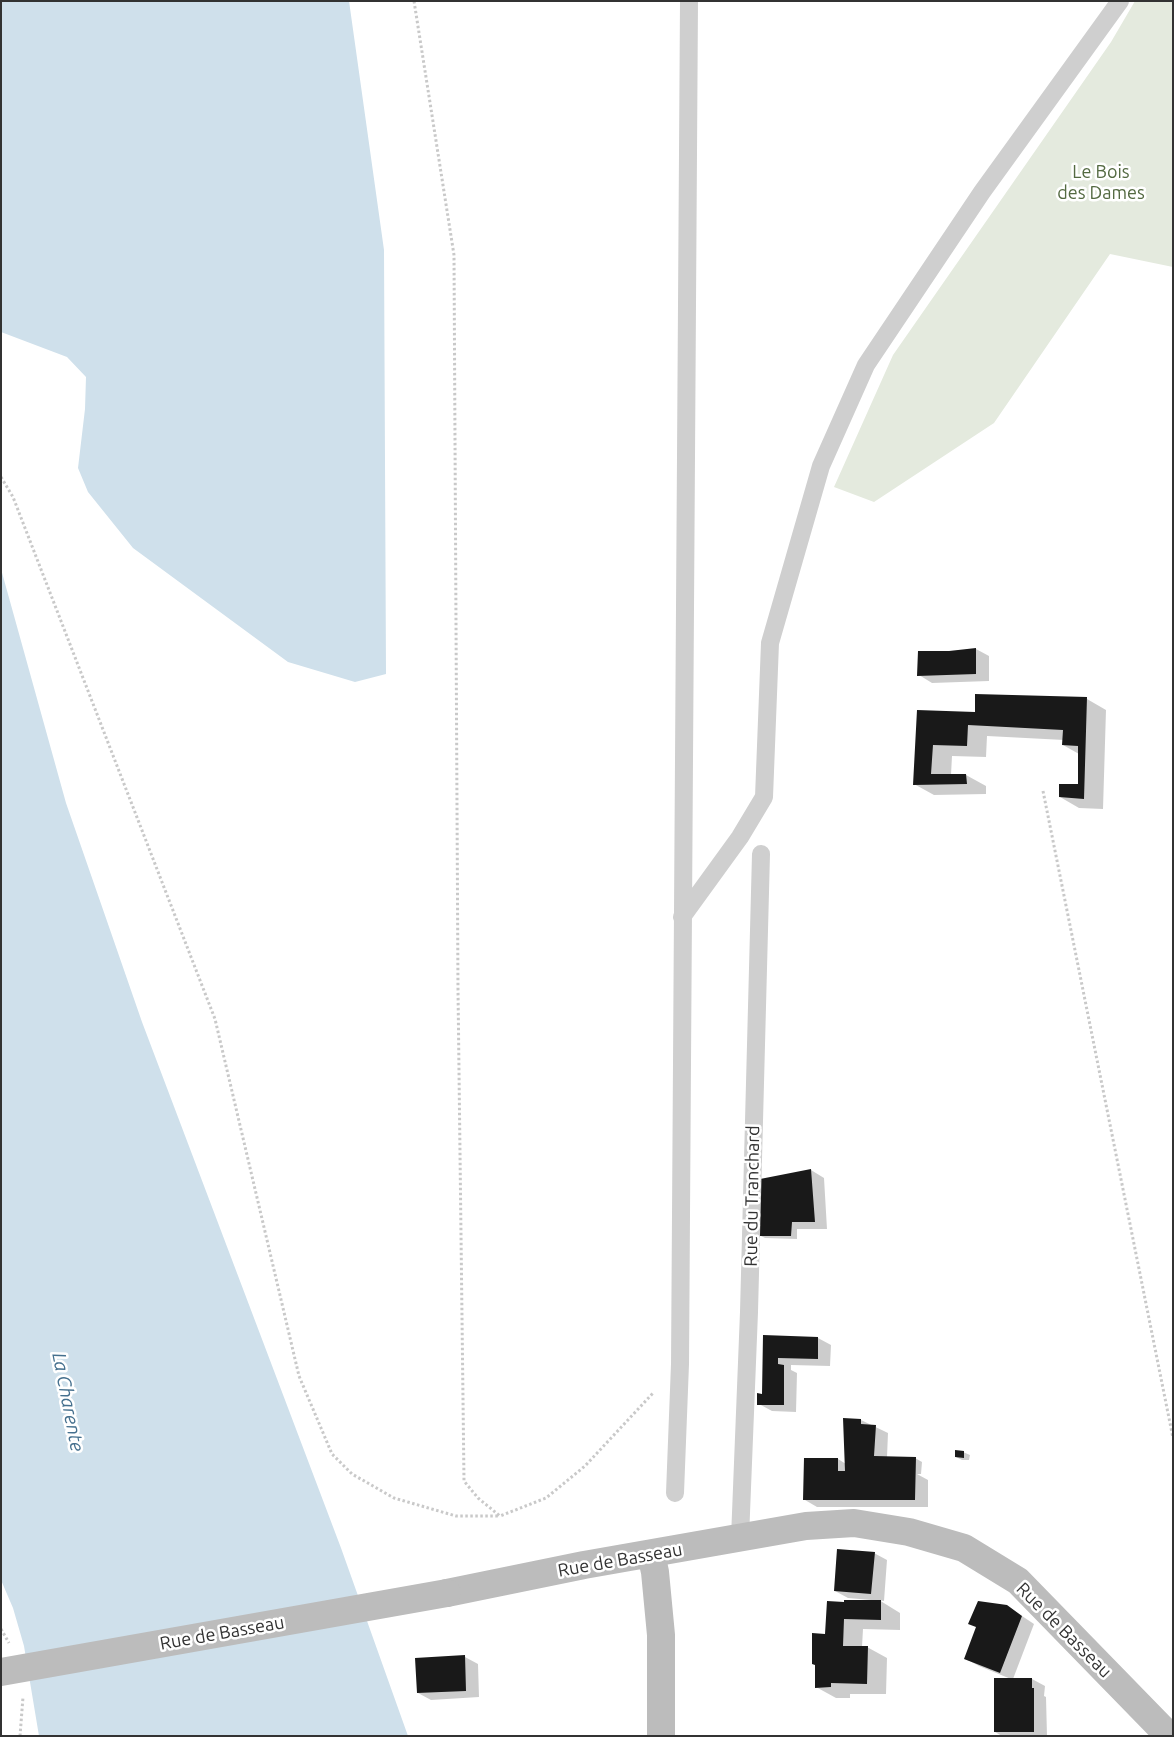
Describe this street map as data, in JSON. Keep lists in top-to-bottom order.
{
  "streets": {
    "street": ["Rue de Basseau"],
    "lane": ["Rue du Tranchard"]
  },
  "crossings": [
    ["Rue du Tranchard", "Rue de Basseau"]
  ],
  "water": ["La Charente"],
  "parks": ["Le Bois des Dames"]
}
